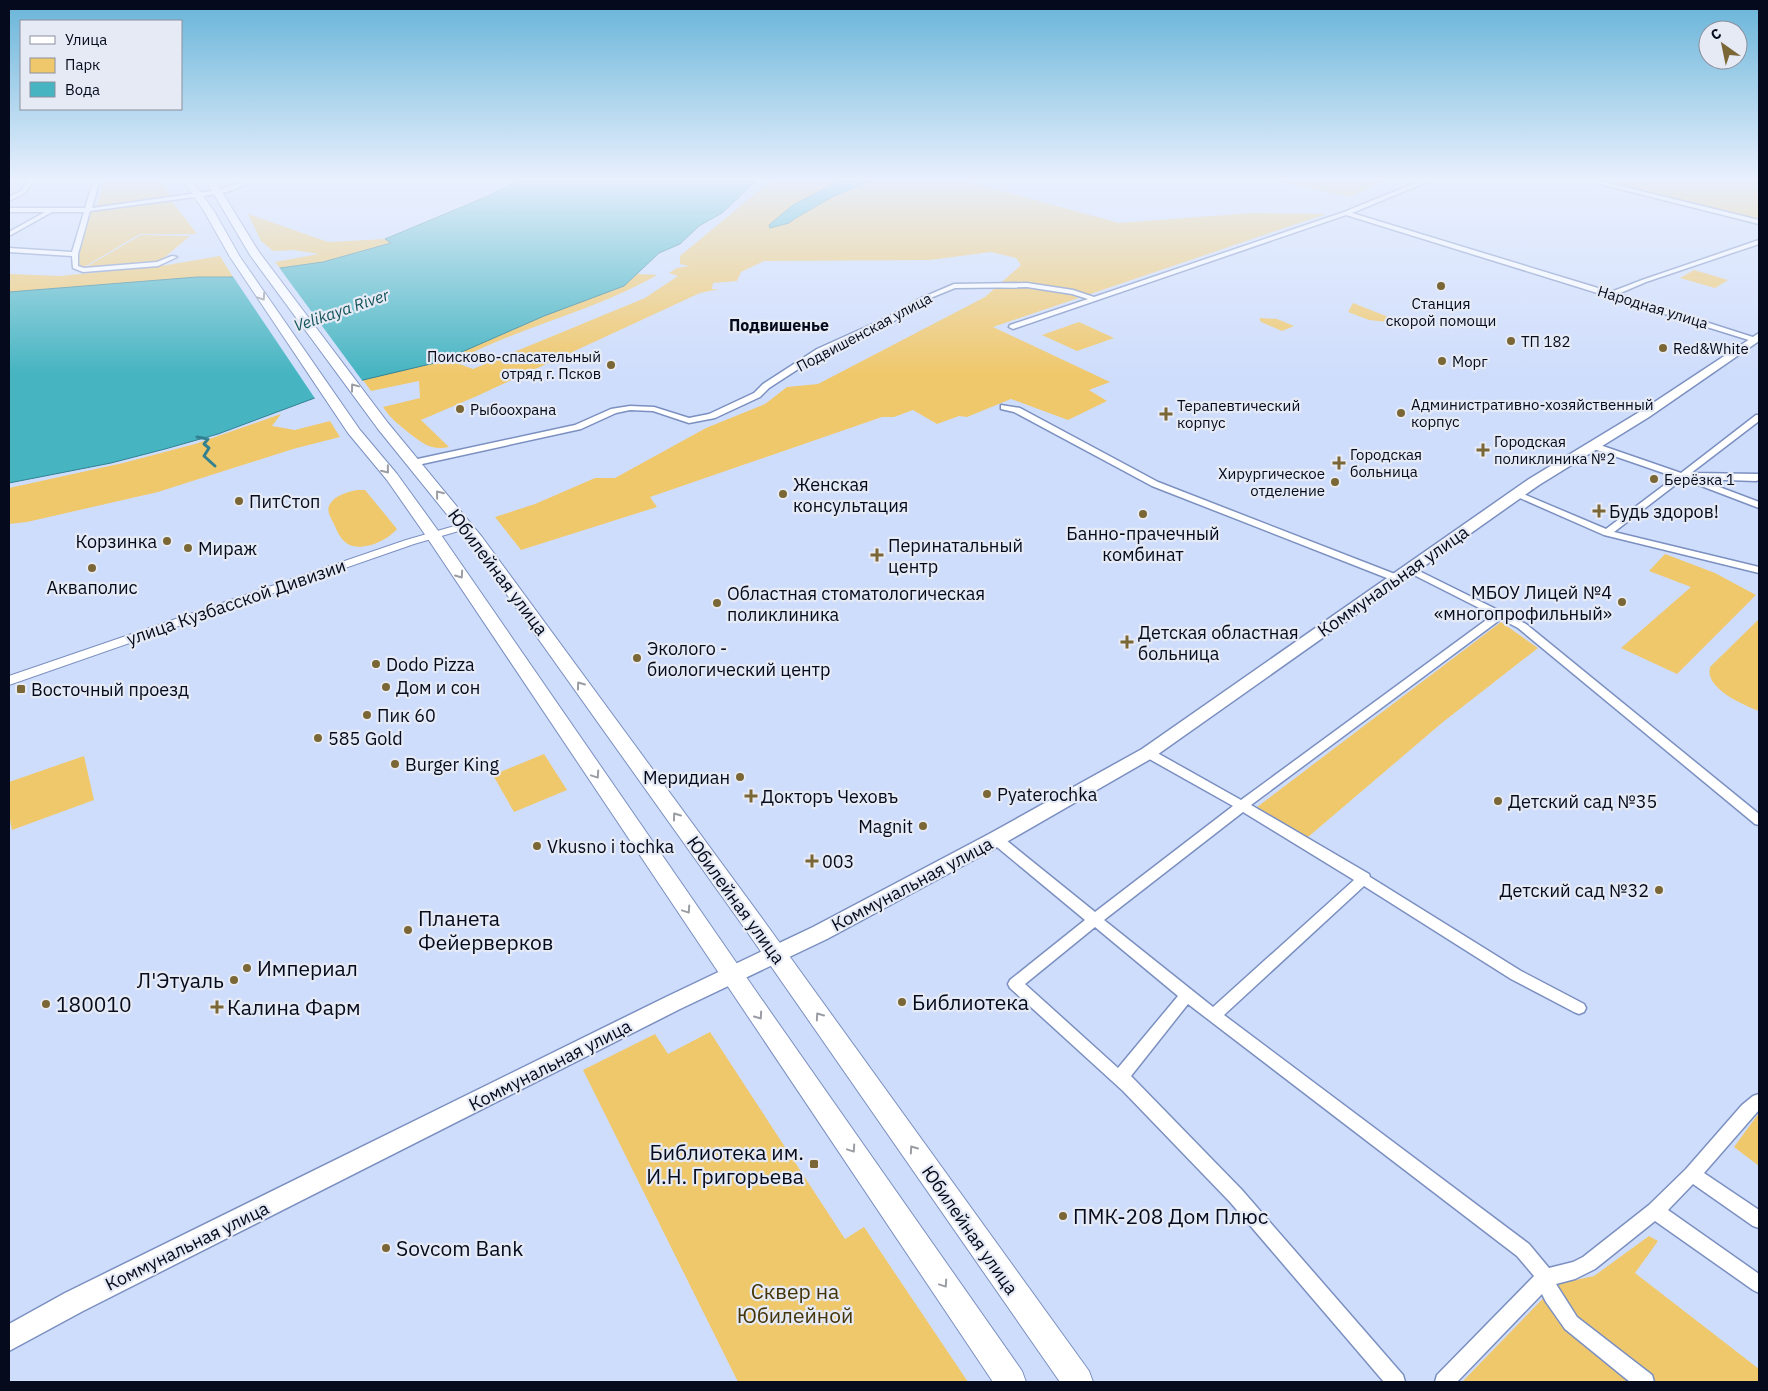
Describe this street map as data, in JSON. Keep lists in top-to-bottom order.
{
  "streets": {
    "highway": ["Юбилейная улица"],
    "main road": ["Коммунальная улица"],
    "street": ["Народная улица", "Подвишенская улица", "улица Кузбасской Дивизии"]
  },
  "crossings": [
    ["Народная улица", "Коммунальная улица"],
    ["Подвишенская улица", "Юбилейная улица"],
    ["Юбилейная улица", "Коммунальная улица"],
    ["Юбилейная улица", "улица Кузбасской Дивизии"]
  ],
  "districts": ["Подвишенье"],
  "water": ["Velikaya River"],
  "parks": ["Сквер на Юбилейной"],
  "places": {
    "other": [
      "Станция скорой помощи",
      "ТП 182",
      "Red&White",
      "Морг",
      "Поисково-спасательный отряд г. Псков",
      "Рыбоохрана",
      "Административно-хозяйственный корпус",
      "Берёзка 1",
      "Хирургическое отделение",
      "Женская консультация",
      "ПитСтоп",
      "Банно-прачечный комбинат",
      "Корзинка",
      "Мираж",
      "Акваполис",
      "МБОУ Лицей №4 «многопрофильный»",
      "Областная стоматологическая поликлиника",
      "Эколого - биологический центр",
      "Dodo Pizza",
      "Дом и сон",
      "Пик 60",
      "585 Gold",
      "Burger King",
      "Меридиан",
      "Pyaterochka",
      "Детский сад №35",
      "Magnit",
      "Vkusno i tochka",
      "Детский сад №32",
      "Планета Фейерверков",
      "Империал",
      "Л'Этуаль",
      "Библиотека",
      "180010",
      "ПМК-208 Дом Плюс",
      "Sovcom Bank"
    ],
    "health": [
      "Терапевтический корпус",
      "Городская поликлиника №2",
      "Городская больница",
      "Будь здоров!",
      "Перинатальный центр",
      "Детская областная больница",
      "Докторъ Чеховъ",
      "003",
      "Калина Фарм"
    ],
    "transit": ["Восточный проезд", "Библиотека им. И.Н. Григорьева"]
  },
  "legend": ["Улица", "Парк", "Вода"],
  "north": "top left"
}
